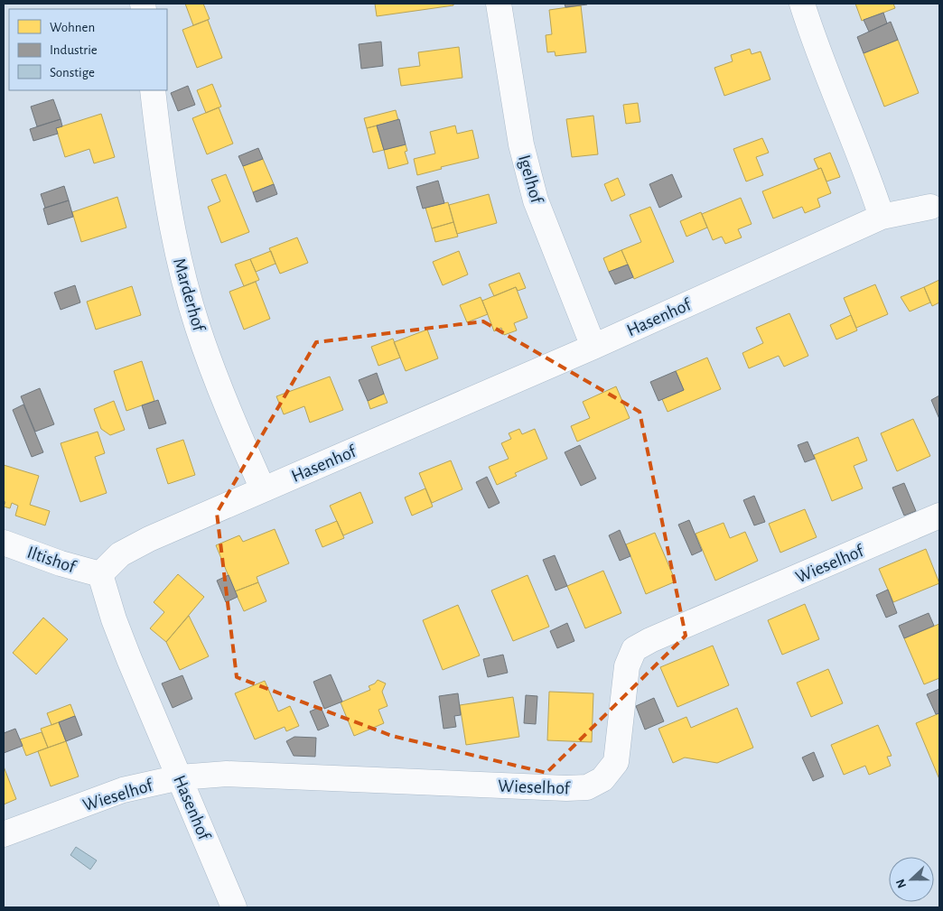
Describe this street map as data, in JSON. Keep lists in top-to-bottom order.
{
  "streets": {
    "street": [
      "Igelhof",
      "Marderhof",
      "Hasenhof",
      "Iltishof",
      "Wieselhof"
    ]
  },
  "crossings": [
    ["Igelhof", "Hasenhof"],
    ["Marderhof", "Hasenhof"],
    ["Hasenhof", "Iltishof"],
    ["Hasenhof", "Wieselhof"]
  ],
  "legend": ["Wohnen", "Industrie", "Sonstige"],
  "north": "left"
}
